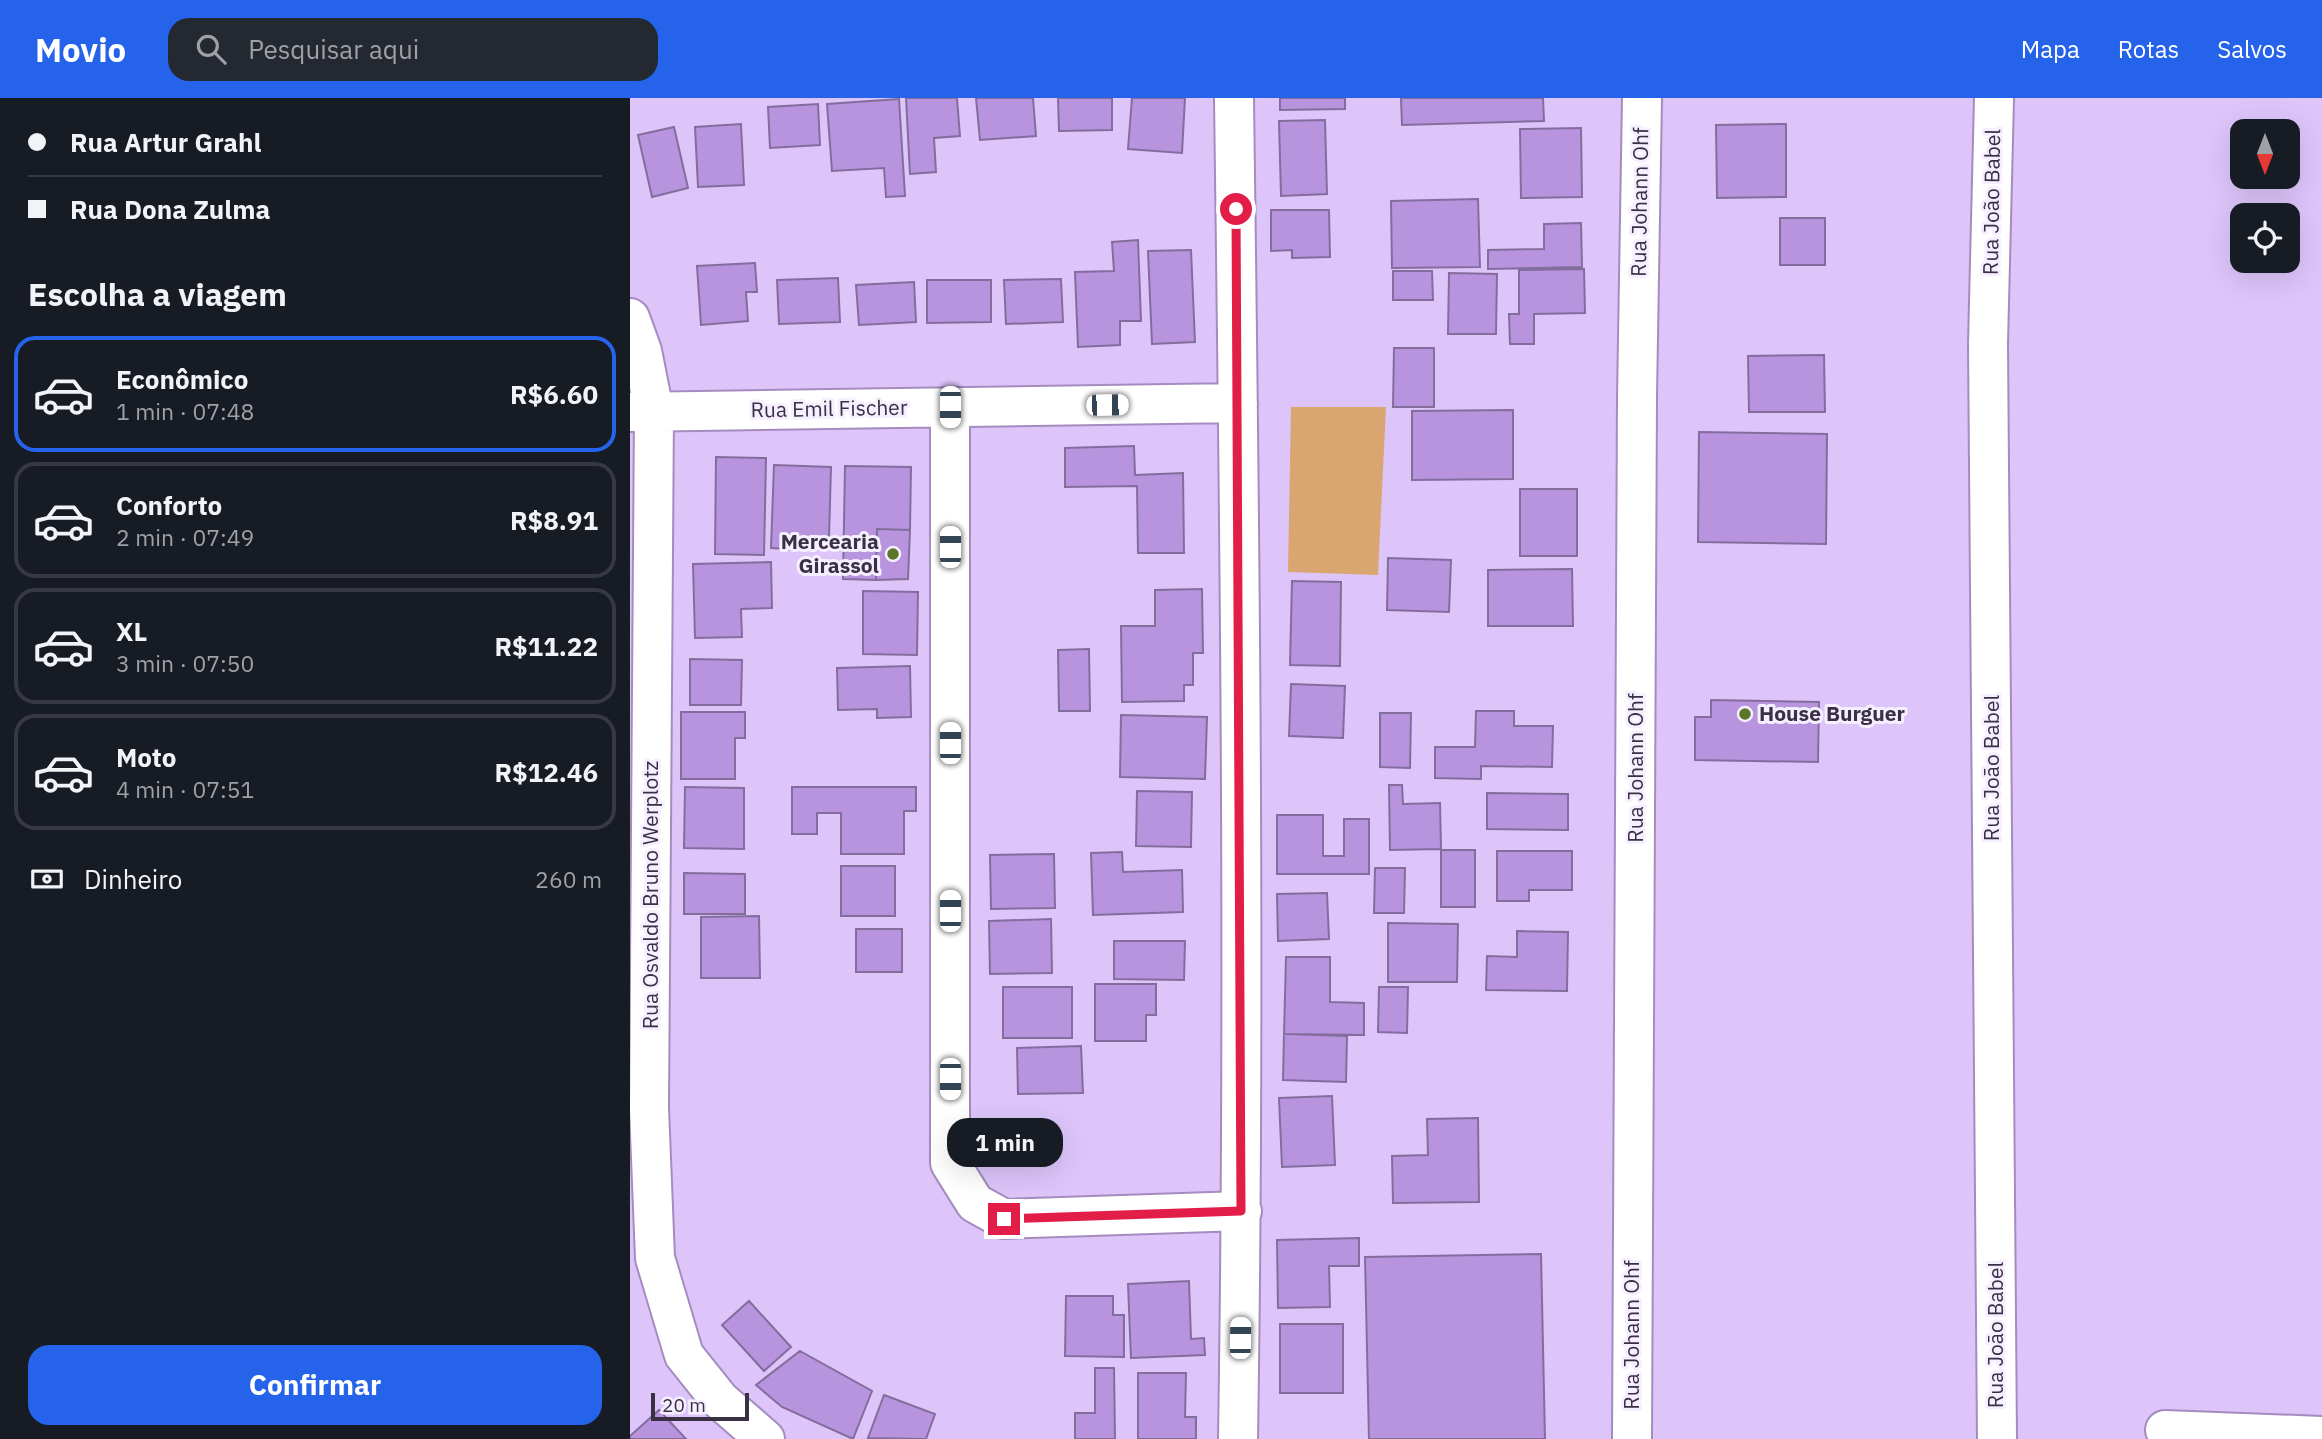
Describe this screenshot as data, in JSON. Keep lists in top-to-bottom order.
{
  "streets": {
    "street": [
      "Rua Johann Ohf",
      "Rua João Babel",
      "Rua Emil Fischer",
      "Rua Osvaldo Bruno Werplotz"
    ]
  },
  "crossings": [
    ["Rua Emil Fischer", "Rua Osvaldo Bruno Werplotz"]
  ],
  "places": ["Mercearia Girassol", "House Burguer"],
  "scale_bar": "20 m",
  "north": "bottom",
  "page": {
    "header": "Movio",
    "search": "Pesquisar aqui",
    "nav": ["Mapa", "Rotas", "Salvos"],
    "banner": ["Rua Artur Grahl", "Rua Dona Zulma"],
    "heading": "Escolha a viagem",
    "list": [
      {
        "name": "Econômico",
        "note": "1 min · 07:48",
        "value": "R$6.60"
      },
      {
        "name": "Conforto",
        "note": "2 min · 07:49",
        "value": "R$8.91"
      },
      {
        "name": "XL",
        "note": "3 min · 07:50",
        "value": "R$11.22"
      },
      {
        "name": "Moto",
        "note": "4 min · 07:51",
        "value": "R$12.46"
      }
    ],
    "pay": ["Dinheiro", "260 m"],
    "bubble": "1 min",
    "buttons": "Confirmar",
    "scale": "20 m"
  }
}
